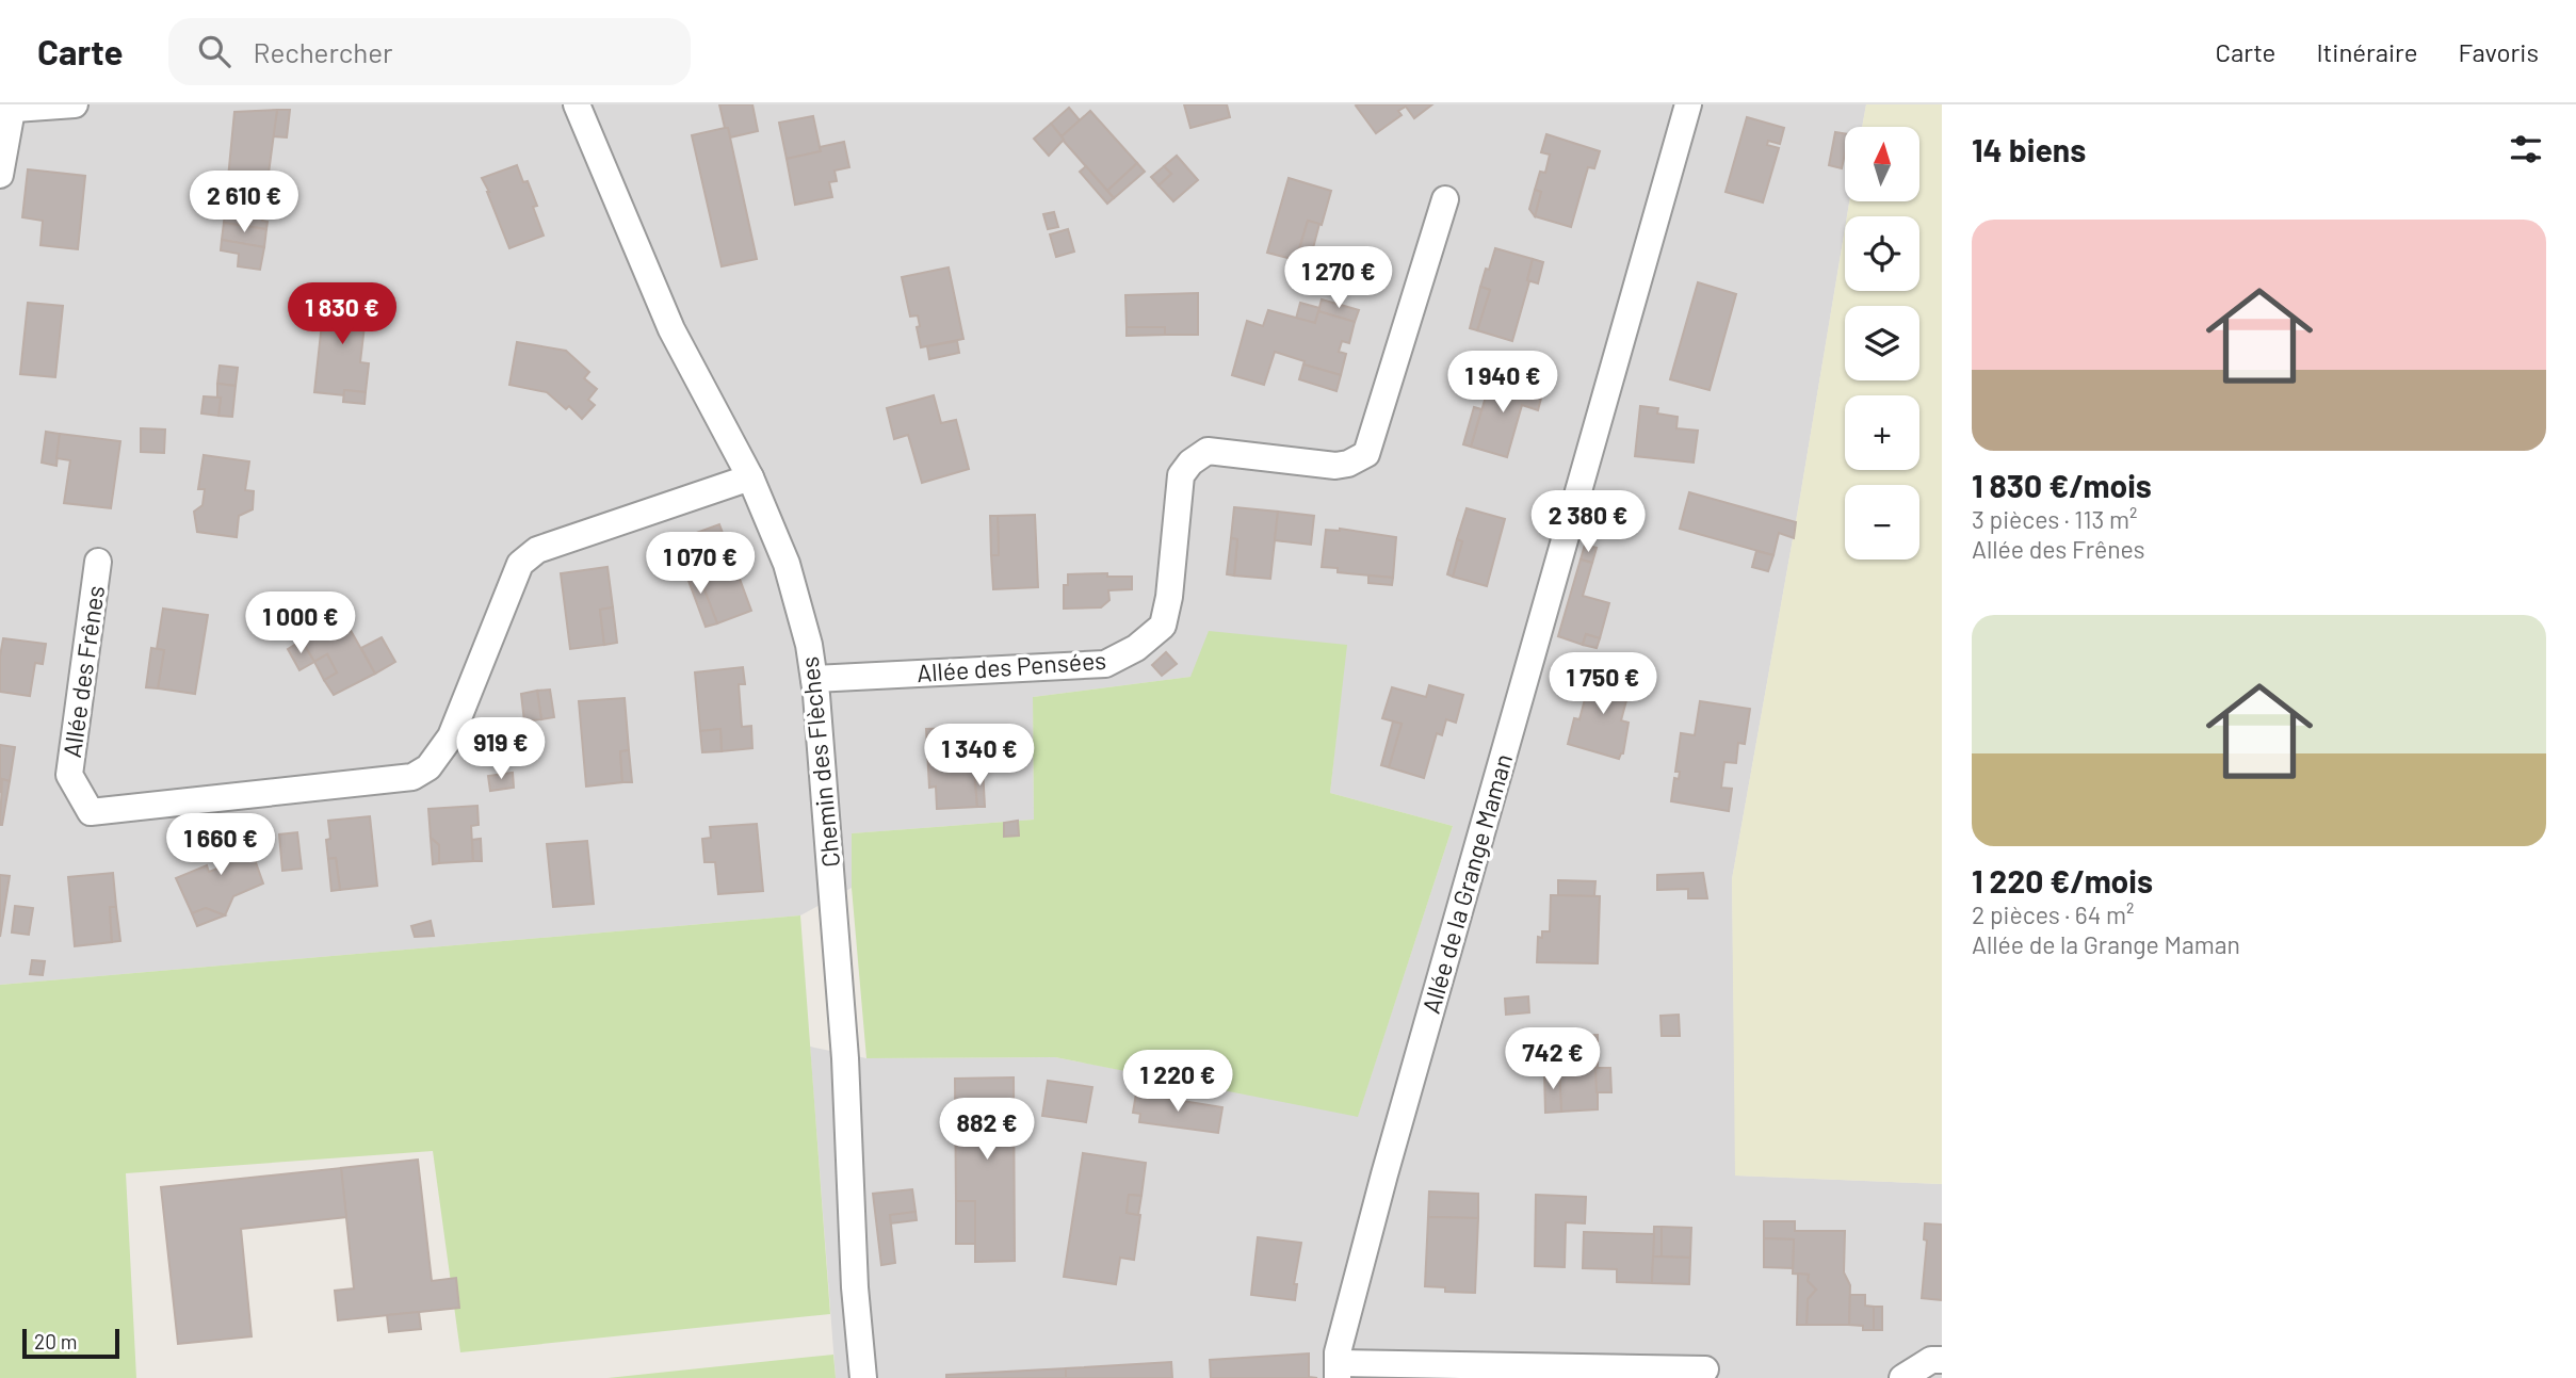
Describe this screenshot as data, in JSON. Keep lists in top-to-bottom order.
{
  "streets": {
    "street": [
      "Allée des Pensées",
      "Allée des Frênes",
      "Chemin des Flèches",
      "Allée de la Grange Maman"
    ]
  },
  "crossings": [
    ["Allée des Pensées", "Chemin des Flèches"],
    ["Allée des Frênes", "Chemin des Flèches"]
  ],
  "scale_bar": "20 m",
  "north": "top",
  "page": {
    "header": "Carte",
    "search": "Rechercher",
    "nav": ["Carte", "Itinéraire", "Favoris"],
    "heading": "14 biens",
    "map_buttons": ["+", "−"],
    "price": [
      "2 610 €",
      "1 270 €",
      "1 830 €",
      "1 940 €",
      "2 380 €",
      "1 070 €",
      "1 000 €",
      "1 750 €",
      "919 €",
      "1 340 €",
      "1 660 €",
      "742 €",
      "1 220 €",
      "882 €"
    ],
    "list": [
      {
        "name": "1 830 €/mois",
        "note": "3 pièces · 113 m² · Allée des Frênes"
      },
      {
        "name": "1 220 €/mois",
        "note": "2 pièces · 64 m² · Allée de la Grange Maman"
      }
    ],
    "scale": "20 m"
  }
}
